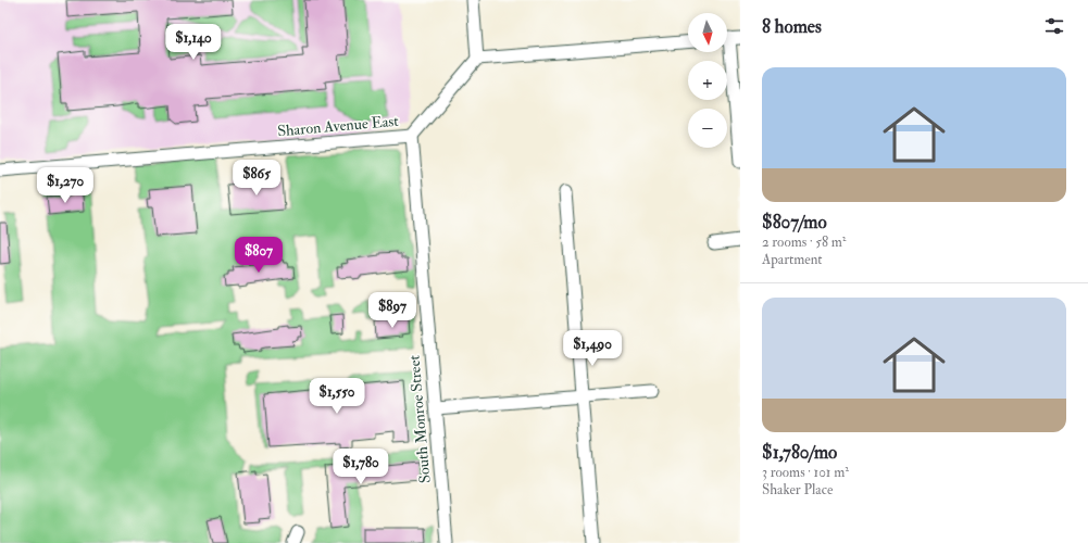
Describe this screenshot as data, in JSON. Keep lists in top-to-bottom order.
{
  "streets": {
    "street": ["Sharon Avenue East", "South Monroe Street"]
  },
  "crossings": [
    ["Sharon Avenue East", "South Monroe Street"]
  ],
  "north": "bottom",
  "page": {
    "heading": "8 homes",
    "map_buttons": ["+", "−"],
    "price": [
      "$1,140",
      "$865",
      "$1,270",
      "$807",
      "$897",
      "$1,490",
      "$1,550",
      "$1,780"
    ],
    "list": [
      {
        "name": "$807/mo",
        "note": "2 rooms · 58 m² · Apartment"
      },
      {
        "name": "$1,780/mo",
        "note": "3 rooms · 101 m² · Shaker Place"
      }
    ]
  }
}
